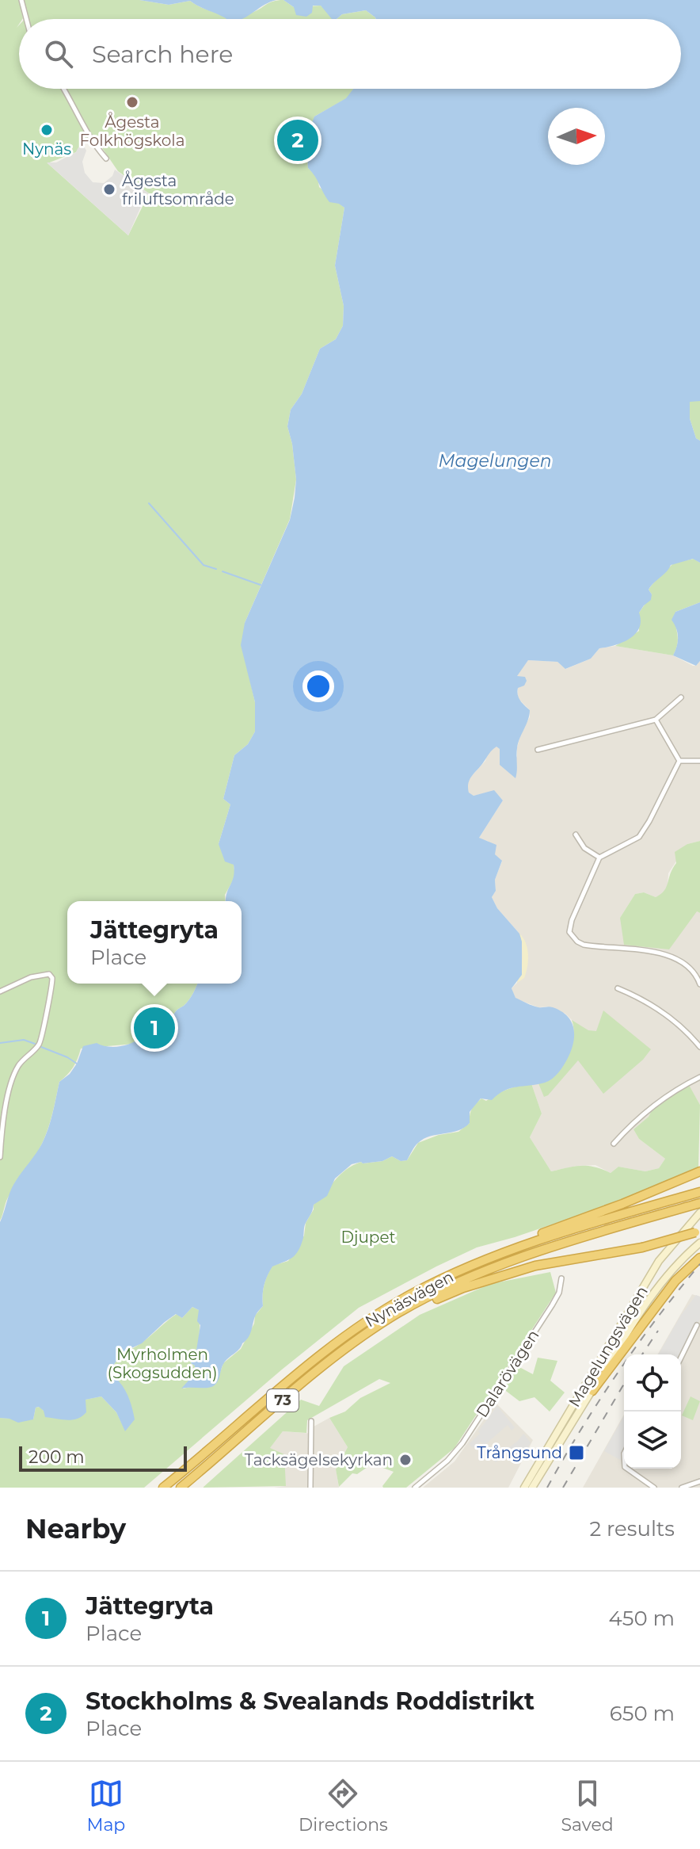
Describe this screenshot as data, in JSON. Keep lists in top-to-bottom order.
{
  "streets": {
    "highway": ["Nynäsvägen", "73"],
    "street": ["Magelungsvägen", "Dalarövägen"]
  },
  "water": ["Magelungen"],
  "parks": ["Djupet", "Myrholmen (Skogsudden)"],
  "places": {
    "other": [
      "Ågesta Folkhögskola",
      "Nynäs",
      "Ågesta friluftsområde",
      "Tacksägelsekyrkan"
    ],
    "transit": ["Trångsund"]
  },
  "scale_bar": "200 m",
  "north": "right",
  "page": {
    "search": "Search here",
    "pins": ["2", "1"],
    "popup": ["Jättegryta", "Place"],
    "scale": "200 m",
    "heading": ["Nearby", "2 results"],
    "list": [
      {
        "mark": "1",
        "name": "Jättegryta",
        "note": "Place",
        "value": "450 m"
      },
      {
        "mark": "2",
        "name": "Stockholms & Svealands Roddistrikt",
        "note": "Place",
        "value": "650 m"
      }
    ],
    "nav": ["Map", "Directions", "Saved"]
  }
}
